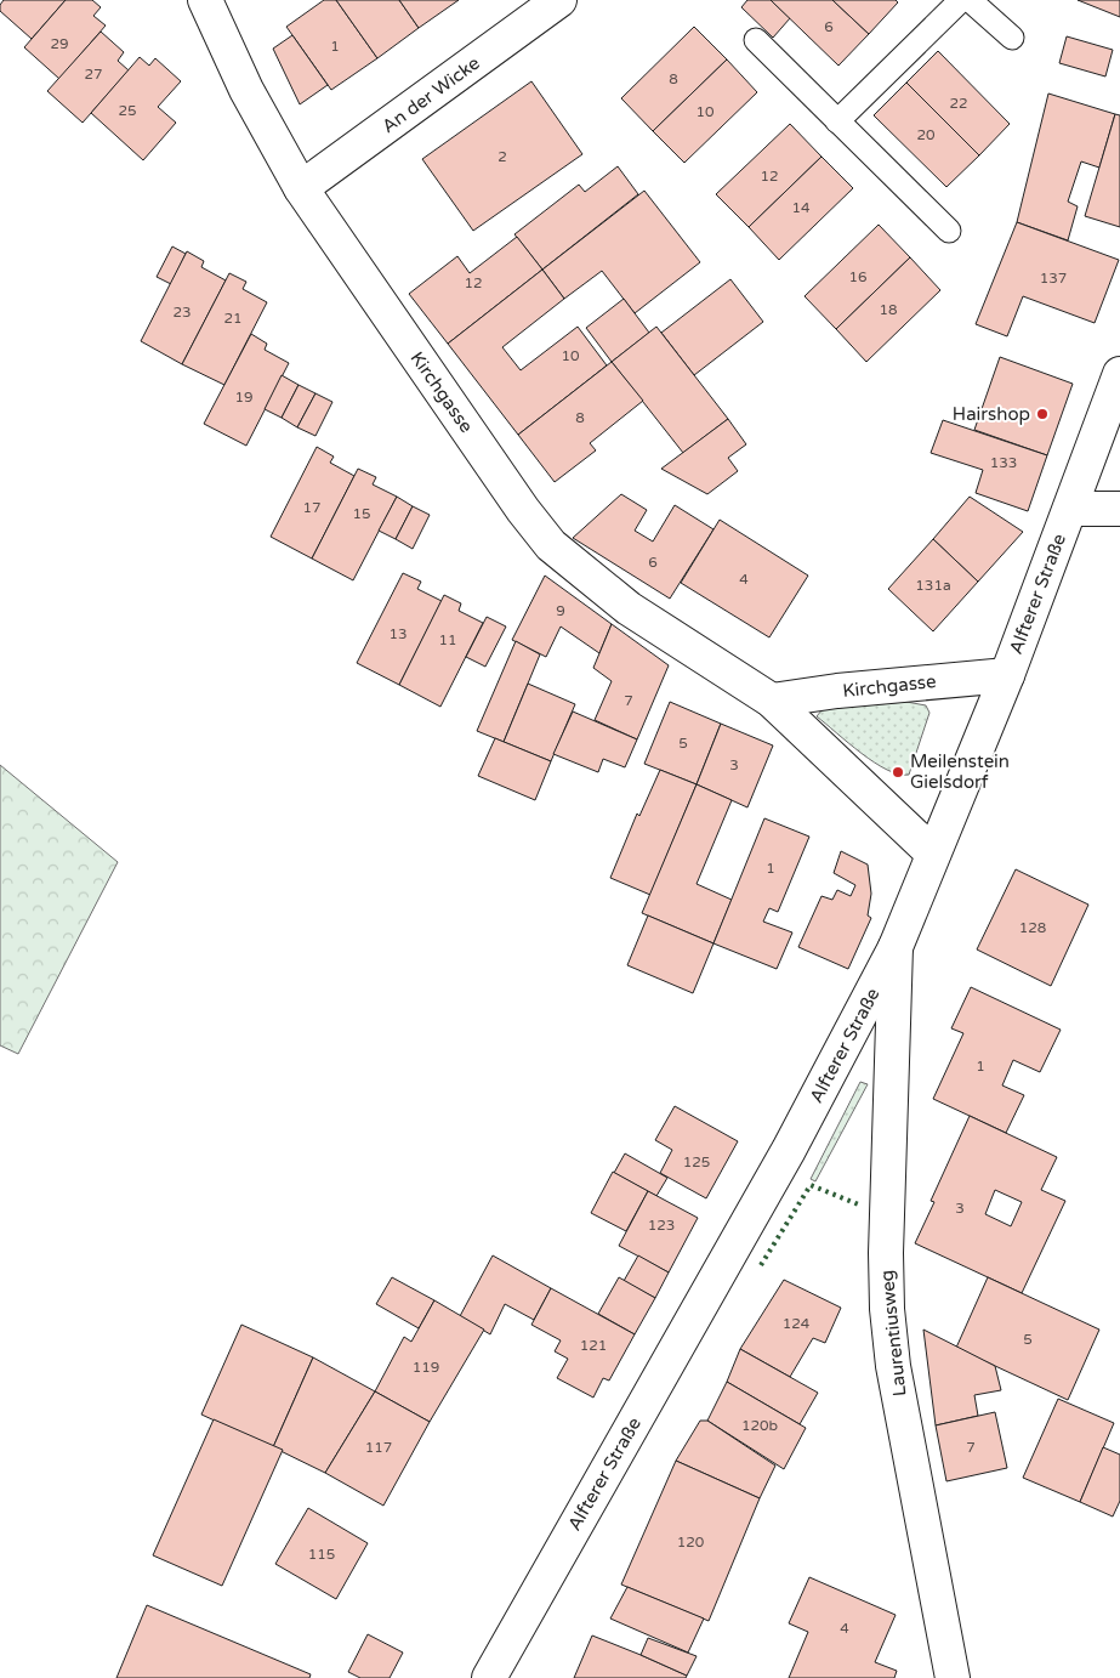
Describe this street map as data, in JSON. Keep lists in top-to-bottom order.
{
  "streets": {
    "street": [
      "An der Wicke",
      "Kirchgasse",
      "Alfterer Straße",
      "Laurentiusweg"
    ]
  },
  "crossings": [
    ["An der Wicke", "Kirchgasse"],
    ["Kirchgasse", "Alfterer Straße"],
    ["Alfterer Straße", "Laurentiusweg"]
  ],
  "places": ["Hairshop", "Meilenstein Gielsdorf"],
  "house_numbers": [
    "6",
    "29",
    "1",
    "27",
    "8",
    "22",
    "25",
    "10",
    "20",
    "2",
    "12",
    "14",
    "16",
    "137",
    "12",
    "18",
    "23",
    "21",
    "10",
    "19",
    "8",
    "133",
    "17",
    "15",
    "6",
    "4",
    "131a",
    "9",
    "13",
    "11",
    "7",
    "5",
    "3",
    "1",
    "128",
    "1",
    "125",
    "3",
    "123",
    "124",
    "5",
    "121",
    "119",
    "120b",
    "117",
    "7",
    "120",
    "115",
    "4"
  ]
}
